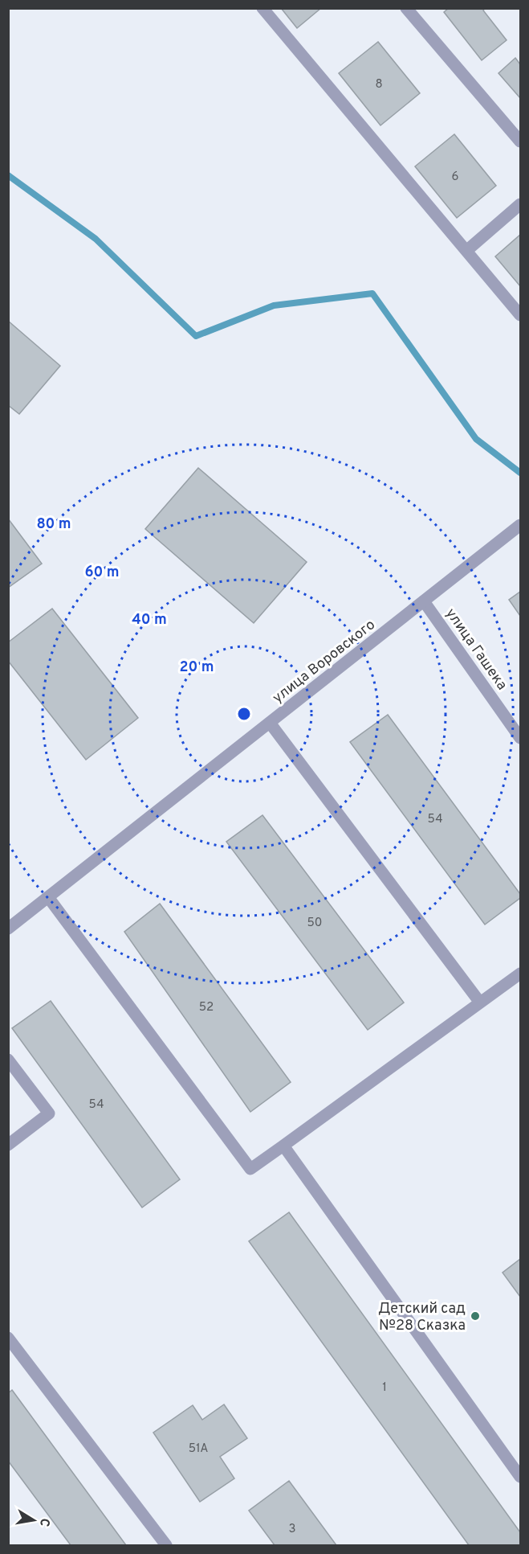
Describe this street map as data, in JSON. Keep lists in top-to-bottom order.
{
  "streets": {
    "street": ["улица Гашека", "улица Воровского"]
  },
  "crossings": [
    ["улица Гашека", "улица Воровского"]
  ],
  "places": ["Детский сад №28 Сказка"],
  "house_numbers": [
    "8",
    "6",
    "54",
    "50",
    "52",
    "54",
    "1",
    "51А",
    "3"
  ],
  "north": "right",
  "rings": [
    "80 m",
    "60 m",
    "40 m",
    "20 m"
  ]
}
